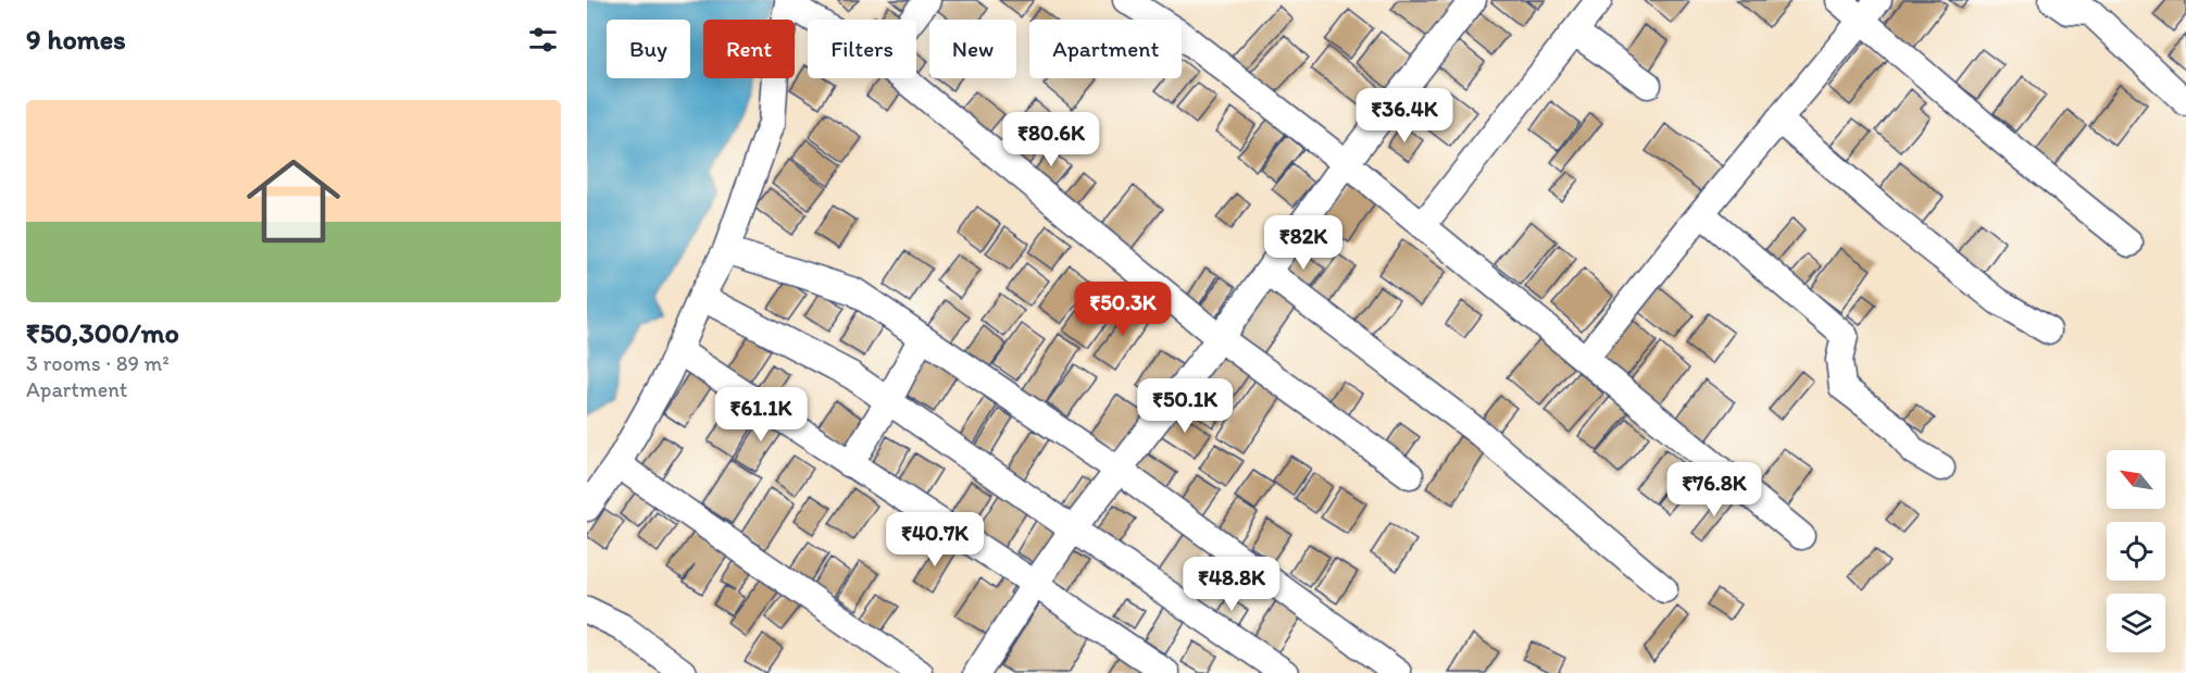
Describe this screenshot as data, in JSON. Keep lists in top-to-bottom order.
{
  "north": "top left",
  "page": {
    "heading": "9 homes",
    "chip": [
      "Buy",
      "Rent",
      "Filters",
      "New",
      "Apartment"
    ],
    "list": [
      {
        "name": "₹50,300/mo",
        "note": "3 rooms · 89 m² · Apartment"
      }
    ],
    "price": [
      "₹36.4K",
      "₹80.6K",
      "₹82K",
      "₹50.3K",
      "₹50.1K",
      "₹61.1K",
      "₹76.8K",
      "₹40.7K",
      "₹48.8K"
    ]
  }
}
